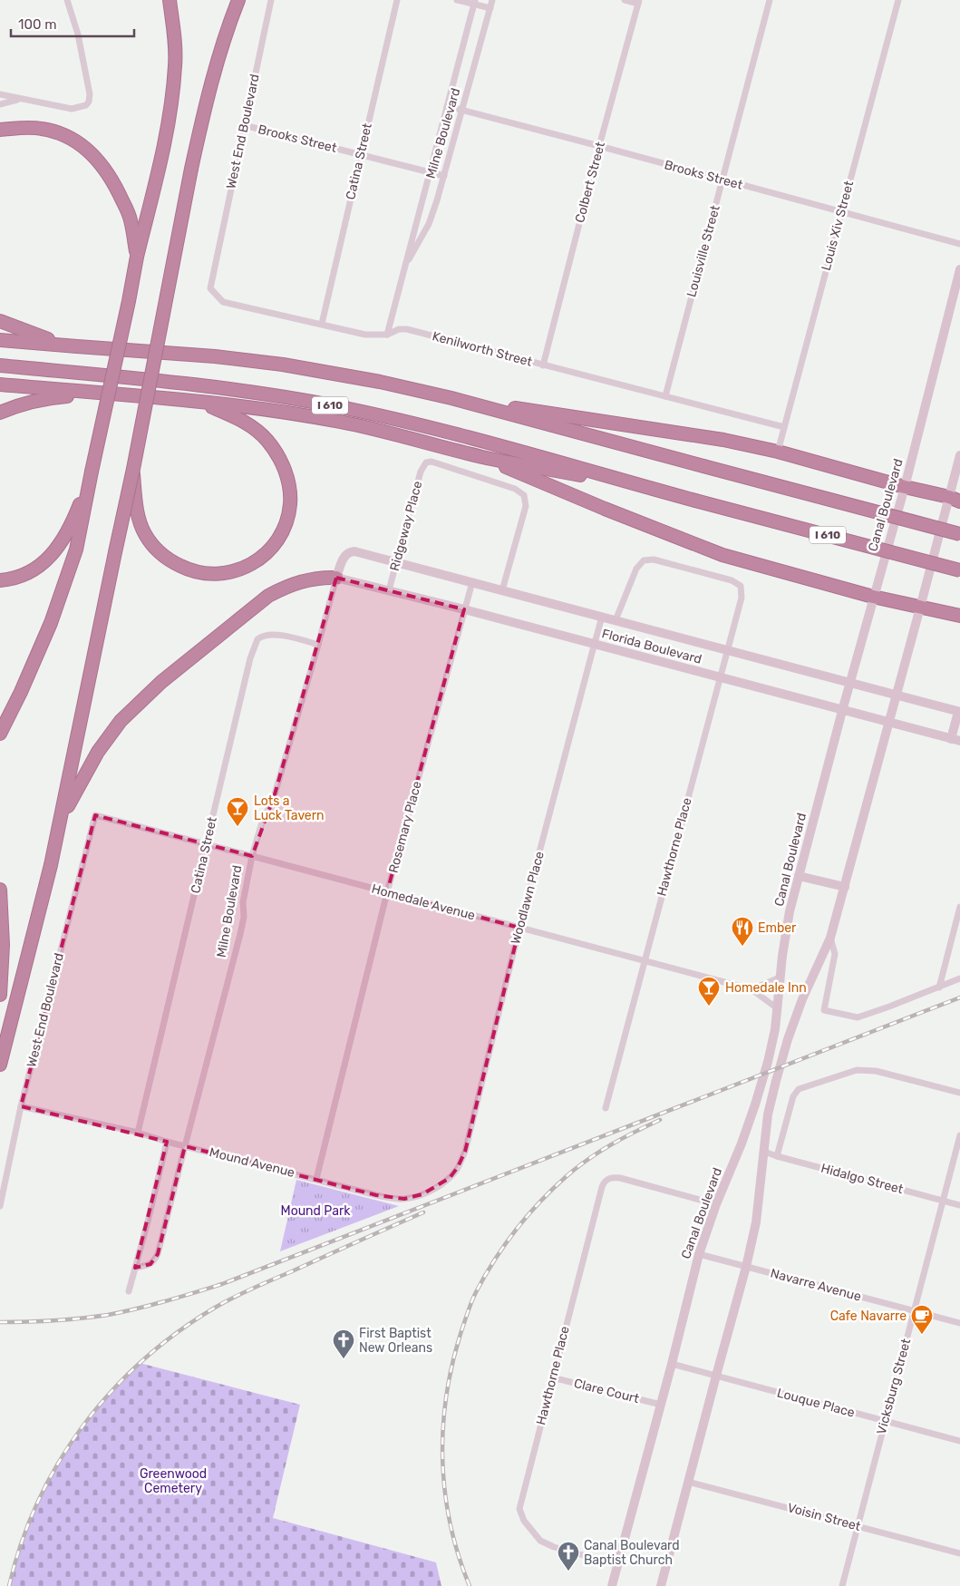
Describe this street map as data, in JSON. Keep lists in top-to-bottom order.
{
  "streets": {
    "highway": ["I 610"],
    "main road": ["Milne Boulevard", "Canal Boulevard", "Florida Boulevard"],
    "street": [
      "West End Boulevard",
      "Brooks Street",
      "Catina Street",
      "Colbert Street",
      "Louis Xiv Street",
      "Louisville Street",
      "Kenilworth Street",
      "Ridgeway Place",
      "Rosemary Place",
      "Hawthorne Place",
      "Woodlawn Place",
      "Homedale Avenue",
      "Mound Avenue",
      "Hidalgo Street",
      "Navarre Avenue",
      "Vicksburg Street",
      "Clare Court",
      "Louque Place",
      "Voisin Street"
    ]
  },
  "crossings": [
    ["West End Boulevard", "Brooks Street"],
    ["West End Boulevard", "Kenilworth Street"],
    ["West End Boulevard", "Homedale Avenue"],
    ["West End Boulevard", "Mound Avenue"],
    ["Milne Boulevard", "Brooks Street"],
    ["Milne Boulevard", "Catina Street"],
    ["Milne Boulevard", "Kenilworth Street"],
    ["Milne Boulevard", "Florida Boulevard"],
    ["Milne Boulevard", "Homedale Avenue"],
    ["Milne Boulevard", "Mound Avenue"],
    ["Brooks Street", "Catina Street"],
    ["Brooks Street", "Colbert Street"],
    ["Brooks Street", "Louis Xiv Street"],
    ["Brooks Street", "Louisville Street"],
    ["Catina Street", "Kenilworth Street"],
    ["Catina Street", "Homedale Avenue"],
    ["Catina Street", "Mound Avenue"],
    ["Colbert Street", "Kenilworth Street"],
    ["Louis Xiv Street", "Kenilworth Street"],
    ["Louisville Street", "Kenilworth Street"],
    ["Canal Boulevard", "Florida Boulevard"],
    ["Canal Boulevard", "Hawthorne Place"],
    ["Canal Boulevard", "Homedale Avenue"],
    ["Canal Boulevard", "Navarre Avenue"],
    ["Canal Boulevard", "Clare Court"],
    ["Canal Boulevard", "Louque Place"],
    ["Ridgeway Place", "Florida Boulevard"],
    ["Florida Boulevard", "Rosemary Place"],
    ["Florida Boulevard", "Hawthorne Place"],
    ["Florida Boulevard", "Woodlawn Place"],
    ["Rosemary Place", "Homedale Avenue"],
    ["Rosemary Place", "Mound Avenue"],
    ["Hawthorne Place", "Homedale Avenue"],
    ["Hawthorne Place", "Clare Court"],
    ["Woodlawn Place", "Homedale Avenue"],
    ["Woodlawn Place", "Mound Avenue"],
    ["Hidalgo Street", "Vicksburg Street"],
    ["Navarre Avenue", "Vicksburg Street"],
    ["Vicksburg Street", "Louque Place"],
    ["Vicksburg Street", "Voisin Street"]
  ],
  "parks": ["Mound Park", "Greenwood Cemetery"],
  "places": {
    "bar": ["Lots a Luck Tavern", "Homedale Inn"],
    "restaurant": ["Ember"],
    "cafe": ["Cafe Navarre"],
    "church": ["First Baptist New Orleans", "Canal Boulevard Baptist Church"]
  },
  "scale_bar": "100 m"
}
